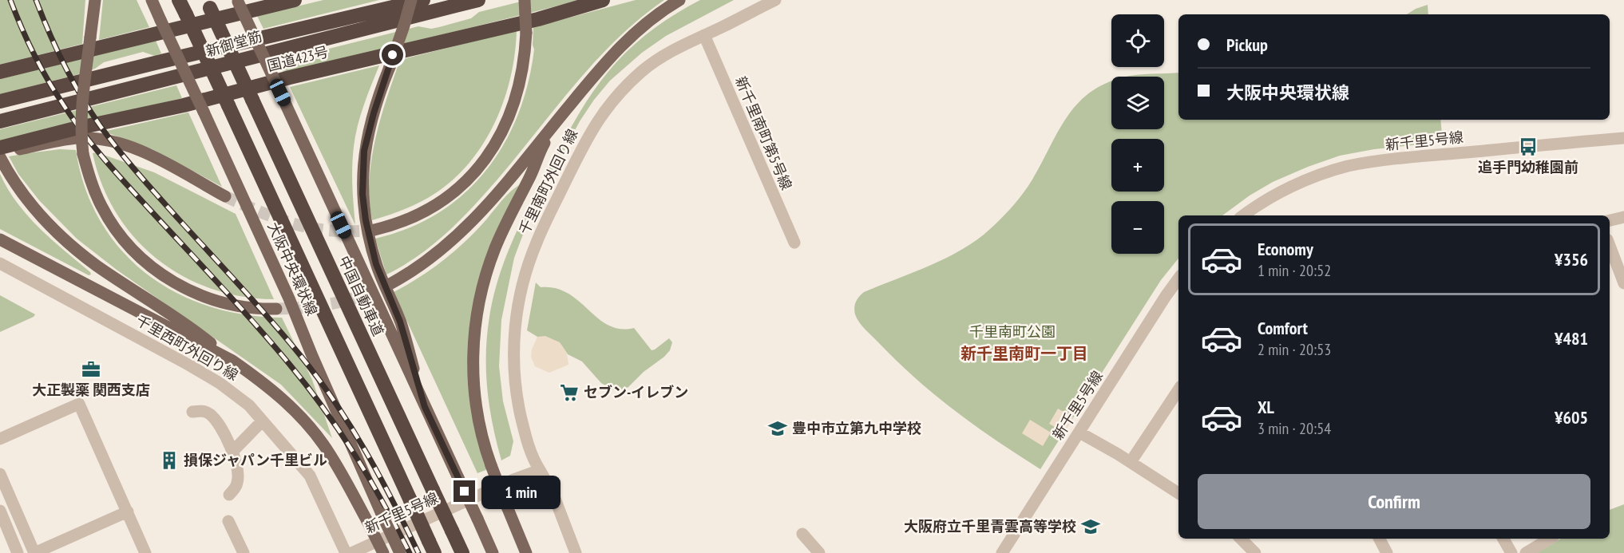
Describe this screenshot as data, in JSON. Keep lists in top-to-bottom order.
{
  "streets": {
    "highway": ["新御堂筋", "国道423号", "中国自動車道"],
    "main road": ["大阪中央環状線"],
    "street": [
      "新千里南町第5号線",
      "新千里5号線",
      "千里南町外回り線",
      "千里西町外回り線"
    ]
  },
  "crossings": [
    ["新千里南町第5号線", "千里南町外回り線"],
    ["新千里5号線", "千里南町外回り線"]
  ],
  "districts": ["新千里南町一丁目"],
  "parks": ["千里南町公園"],
  "places": {
    "bus stop": ["追手門幼稚園前"],
    "office": ["大正製薬 関西支店"],
    "supermarket": ["セブン-イレブン"],
    "school or university": ["豊中市立第九中学校", "大阪府立千里青雲高等学校"],
    "building": ["損保ジャパン千里ビル"]
  },
  "page": {
    "map_buttons": ["+", "−"],
    "banner": ["Pickup", "大阪中央環状線"],
    "list": [
      {
        "name": "Economy",
        "note": "1 min · 20:52",
        "value": "¥356"
      },
      {
        "name": "Comfort",
        "note": "2 min · 20:53",
        "value": "¥481"
      },
      {
        "name": "XL",
        "note": "3 min · 20:54",
        "value": "¥605"
      }
    ],
    "buttons": "Confirm",
    "bubble": "1 min"
  }
}
